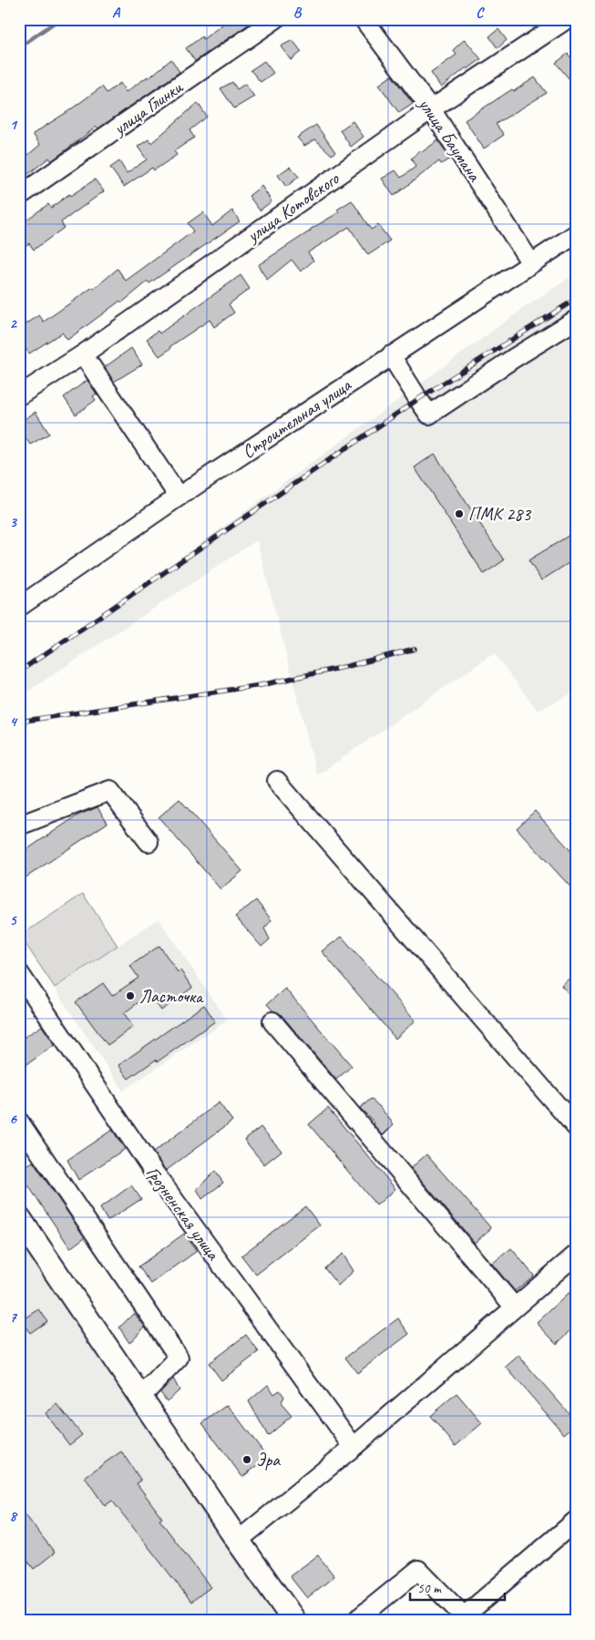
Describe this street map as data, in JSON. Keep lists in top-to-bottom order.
{
  "streets": {
    "street": [
      "улица Глинки",
      "улица Баумана",
      "улица Котовского",
      "Строительная улица",
      "Грозненская улица"
    ]
  },
  "crossings": [
    ["улица Баумана", "улица Котовского"],
    ["улица Баумана", "Строительная улица"]
  ],
  "places": ["ПМК 283", "Ласточка", "Эра"],
  "scale_bar": "50 m",
  "grid": {
    "columns": ["A", "B", "C"],
    "rows": [
      "1",
      "2",
      "3",
      "4",
      "5",
      "6",
      "7",
      "8"
    ]
  }
}
